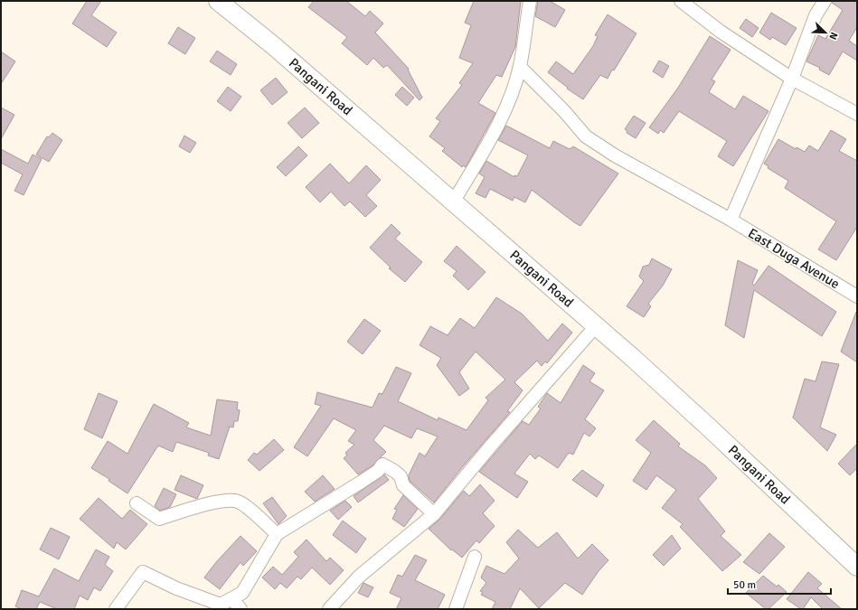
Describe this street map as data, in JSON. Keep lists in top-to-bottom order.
{
  "streets": {
    "main road": ["Pangani Road"],
    "street": ["East Duga Avenue"]
  },
  "scale_bar": "50 m",
  "north": "bottom right"
}
